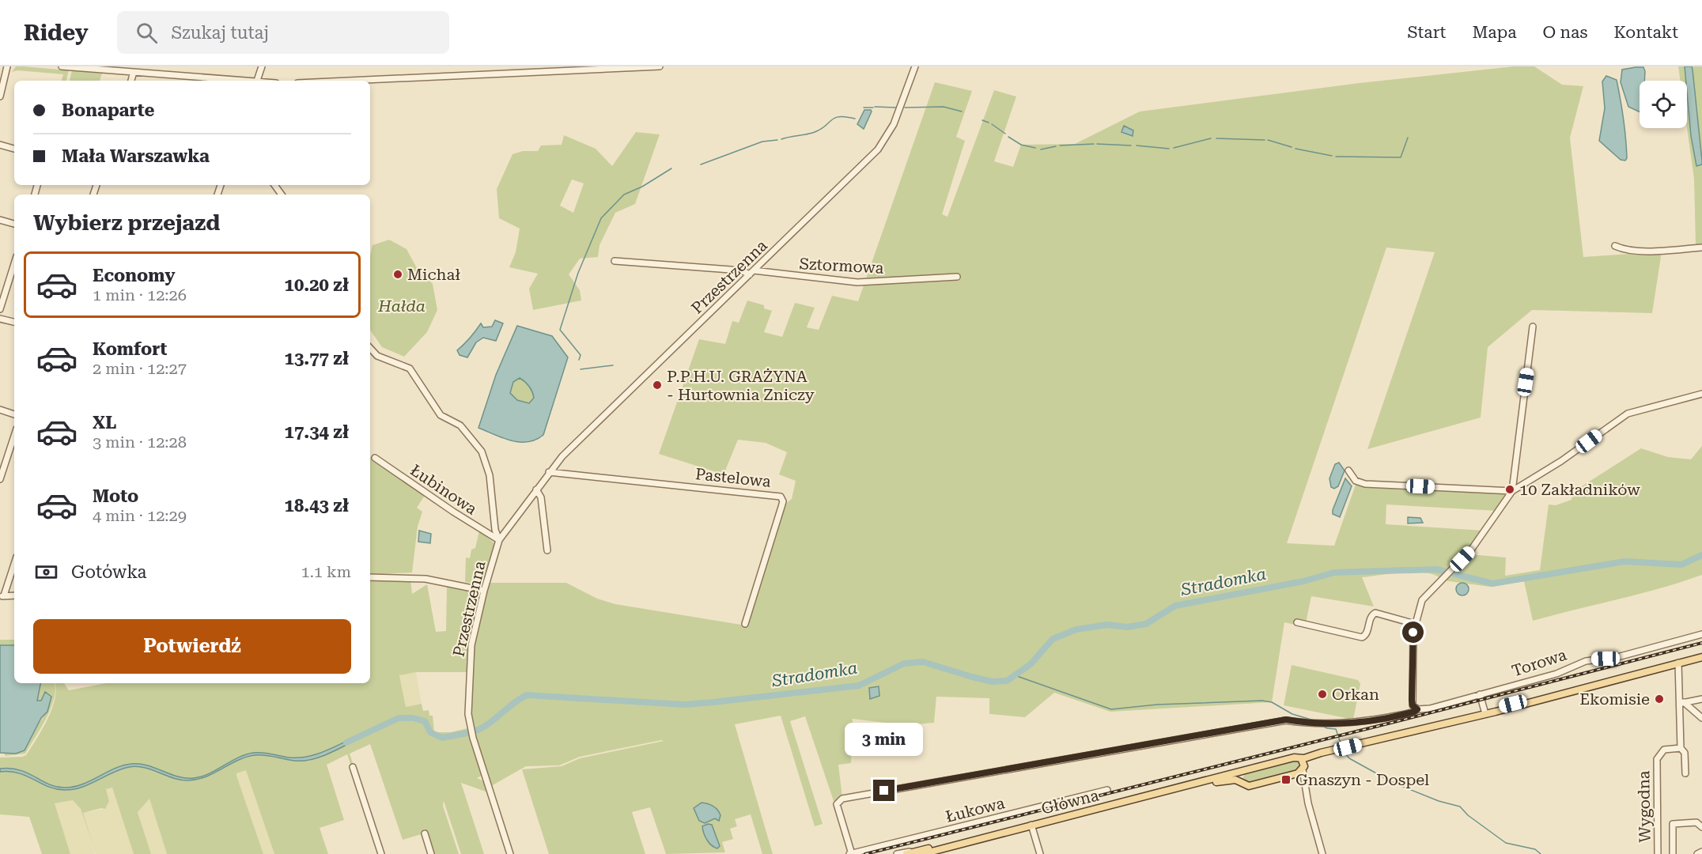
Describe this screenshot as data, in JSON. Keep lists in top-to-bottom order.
{
  "streets": {
    "main road": ["Główna"],
    "street": [
      "Sztormowa",
      "Przestrzenna",
      "Pastelowa",
      "Łubinowa",
      "Torowa",
      "Wygodna",
      "Łukowa"
    ]
  },
  "crossings": [
    ["Sztormowa", "Przestrzenna"],
    ["Przestrzenna", "Pastelowa"],
    ["Przestrzenna", "Łubinowa"],
    ["Torowa", "Łukowa"]
  ],
  "water": ["Stradomka"],
  "parks": ["Hałda"],
  "places": {
    "other": [
      "Michał",
      "P.P.H.U. GRAŻYNA - Hurtownia Zniczy",
      "10 Zakładników",
      "Orkan",
      "Ekomisie"
    ],
    "transit": ["Gnaszyn - Dospel"]
  },
  "page": {
    "header": "Ridey",
    "search": "Szukaj tutaj",
    "nav": [
      "Start",
      "Mapa",
      "O nas",
      "Kontakt"
    ],
    "banner": ["Bonaparte", "Mała Warszawka"],
    "heading": "Wybierz przejazd",
    "list": [
      {
        "name": "Economy",
        "note": "1 min · 12:26",
        "value": "10.20 zł"
      },
      {
        "name": "Komfort",
        "note": "2 min · 12:27",
        "value": "13.77 zł"
      },
      {
        "name": "XL",
        "note": "3 min · 12:28",
        "value": "17.34 zł"
      },
      {
        "name": "Moto",
        "note": "4 min · 12:29",
        "value": "18.43 zł"
      }
    ],
    "pay": ["Gotówka", "1.1 km"],
    "buttons": "Potwierdź",
    "bubble": "3 min"
  }
}
